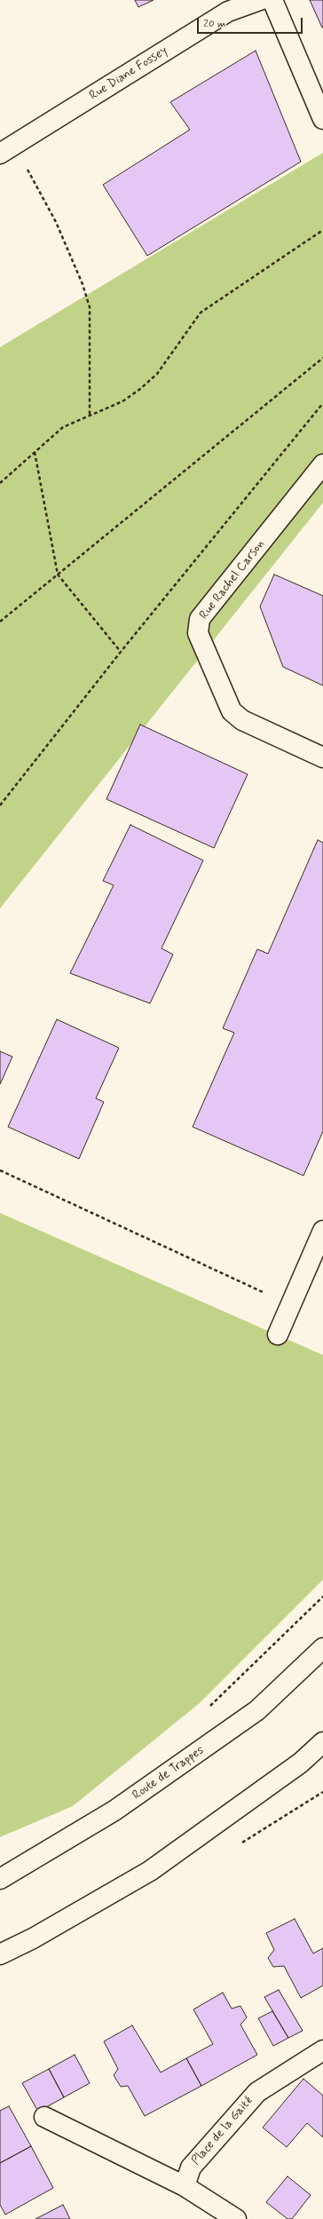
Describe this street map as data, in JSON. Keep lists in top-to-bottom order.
{
  "streets": {
    "street": [
      "Rue Diane Fossey",
      "Rue Rachel Carson",
      "Route de Trappes",
      "Place de la Gaité"
    ]
  },
  "scale_bar": "20 m"
}
